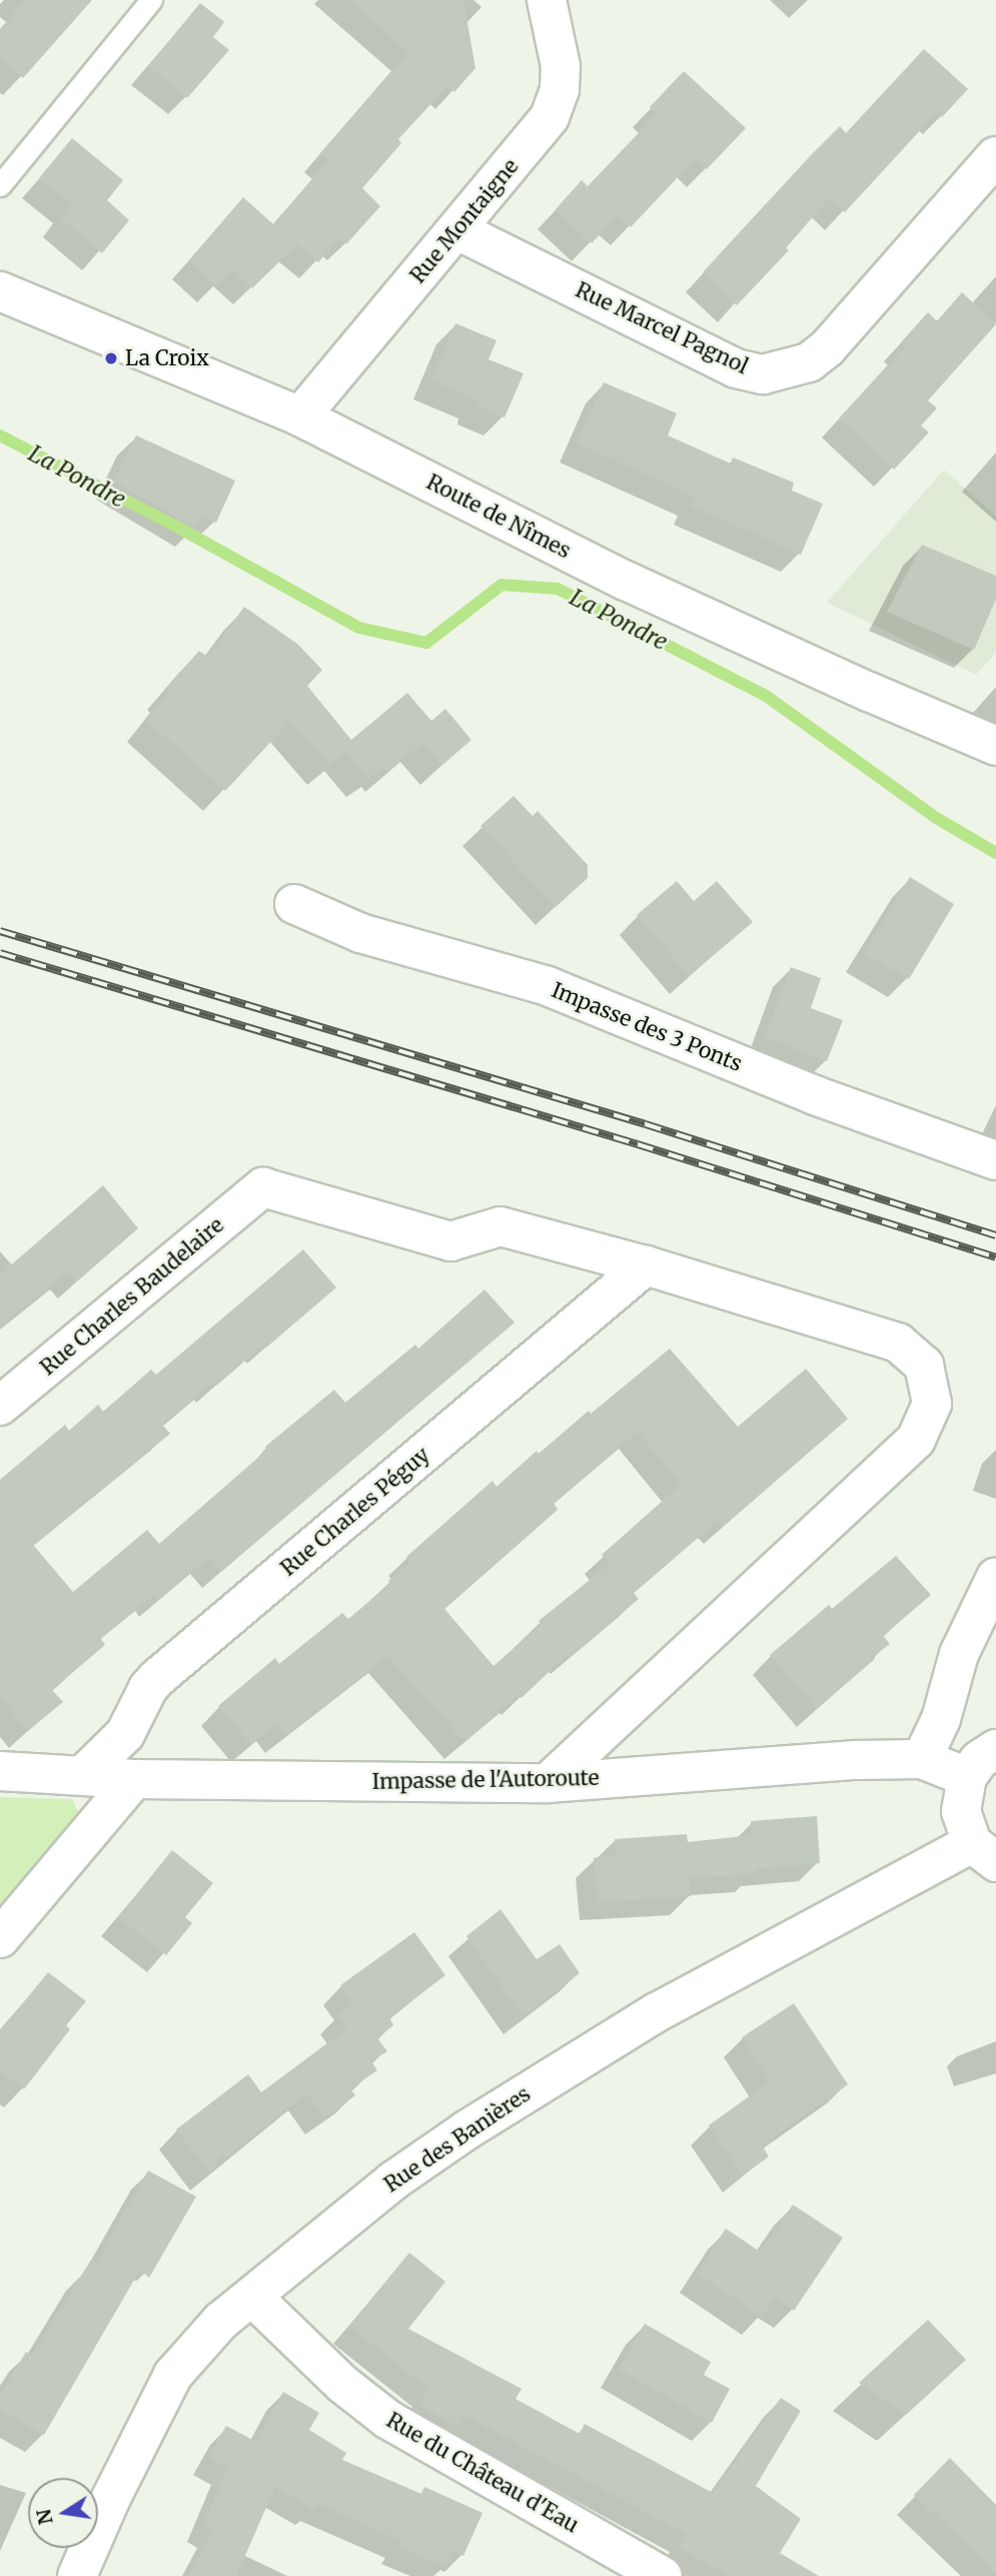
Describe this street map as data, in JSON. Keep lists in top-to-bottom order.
{
  "streets": {
    "street": [
      "Rue Montaigne",
      "Rue Marcel Pagnol",
      "Route de Nîmes",
      "Impasse des 3 Ponts",
      "Rue Charles Baudelaire",
      "Rue Charles Péguy",
      "Impasse de l'Autoroute",
      "Rue des Banières",
      "Rue du Château d'Eau"
    ]
  },
  "crossings": [
    ["Rue Montaigne", "Rue Marcel Pagnol"],
    ["Rue Montaigne", "Route de Nîmes"],
    ["Rue Charles Baudelaire", "Rue Charles Péguy"],
    ["Rue Charles Péguy", "Impasse de l'Autoroute"],
    ["Rue des Banières", "Rue du Château d'Eau"]
  ],
  "water": ["La Pondre"],
  "places": ["La Croix"],
  "north": "left"
}
